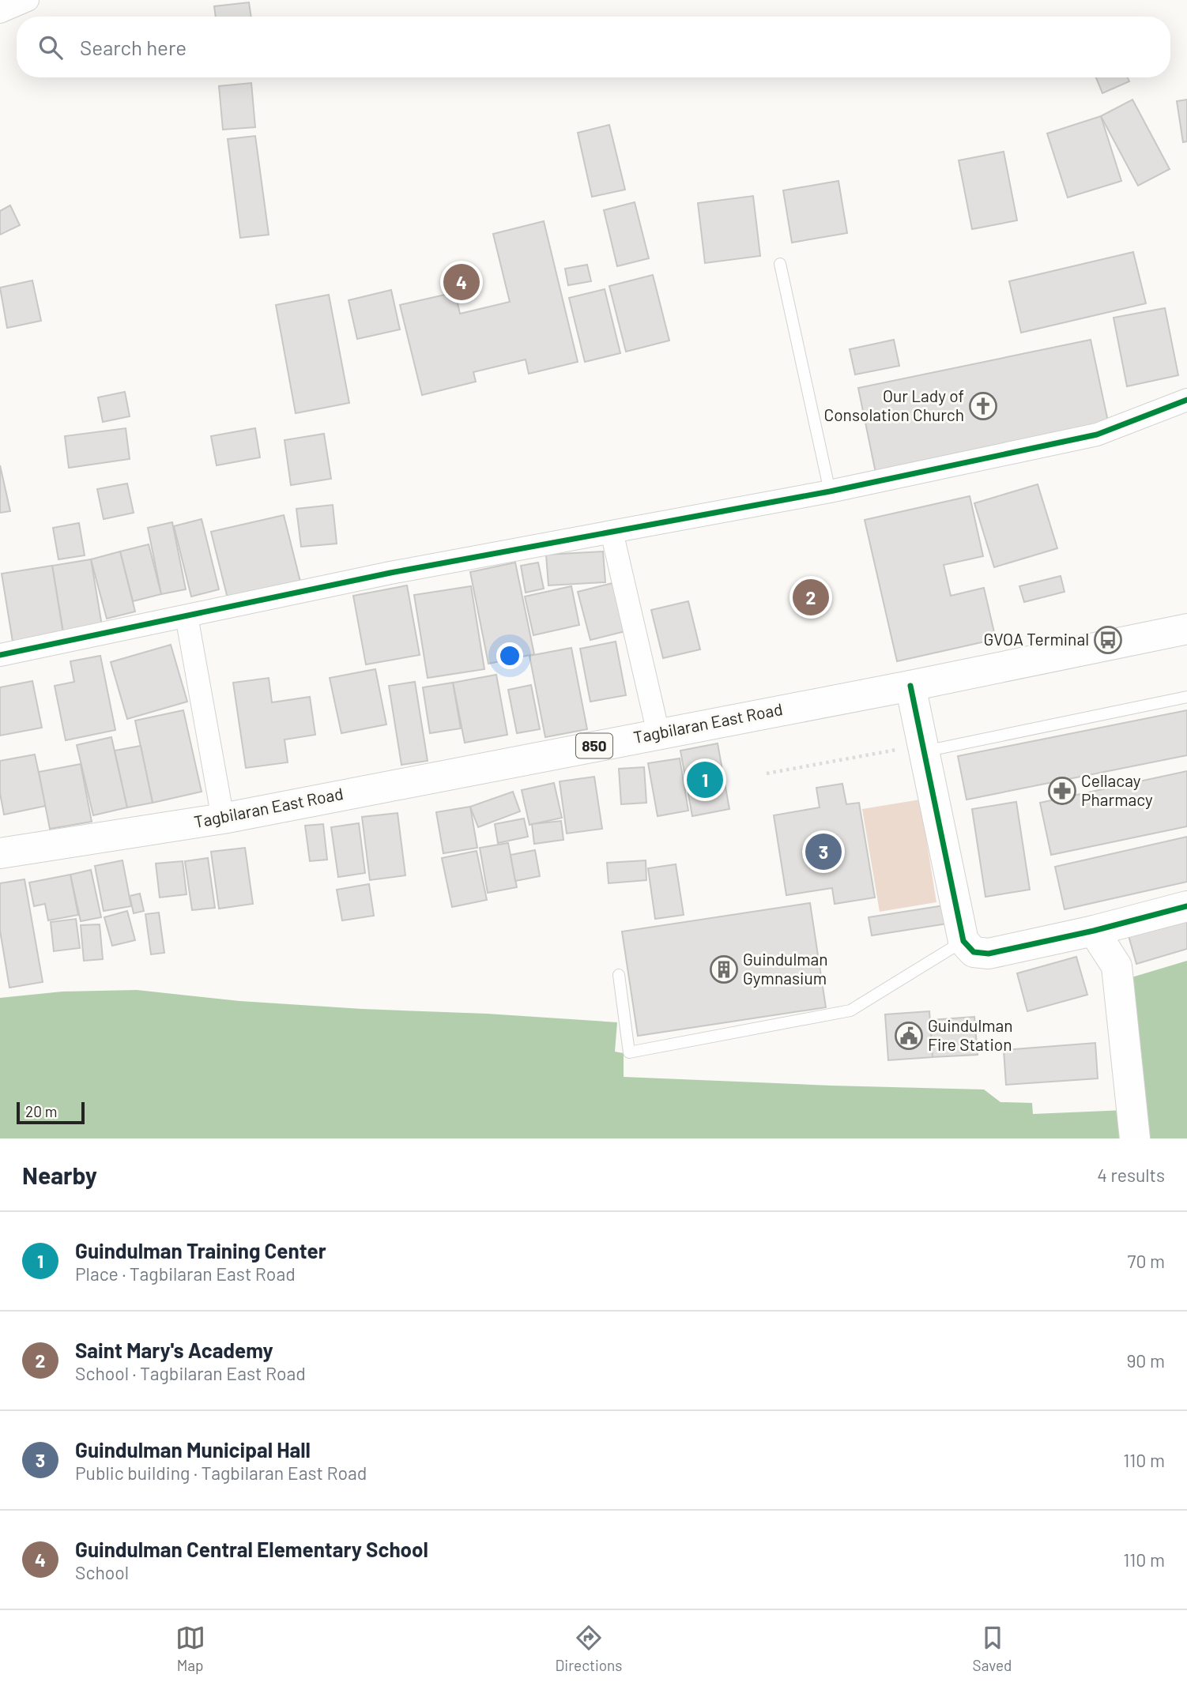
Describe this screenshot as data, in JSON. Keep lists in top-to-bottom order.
{
  "streets": {
    "main road": ["Tagbilaran East Road", "850"]
  },
  "places": {
    "church": ["Our Lady of Consolation Church"],
    "bus stop": ["GVOA Terminal"],
    "pharmacy": ["Cellacay Pharmacy"],
    "building": ["Guindulman Gymnasium"],
    "public building": ["Guindulman Fire Station"]
  },
  "scale_bar": "20 m",
  "page": {
    "search": "Search here",
    "pins": [
      "4",
      "2",
      "1",
      "3"
    ],
    "scale": "20 m",
    "heading": ["Nearby", "4 results"],
    "list": [
      {
        "mark": "1",
        "name": "Guindulman Training Center",
        "note": "Place · Tagbilaran East Road",
        "value": "70 m"
      },
      {
        "mark": "2",
        "name": "Saint Mary's Academy",
        "note": "School · Tagbilaran East Road",
        "value": "90 m"
      },
      {
        "mark": "3",
        "name": "Guindulman Municipal Hall",
        "note": "Public building · Tagbilaran East Road",
        "value": "110 m"
      },
      {
        "mark": "4",
        "name": "Guindulman Central Elementary School",
        "note": "School",
        "value": "110 m"
      }
    ],
    "nav": ["Map", "Directions", "Saved"]
  }
}
